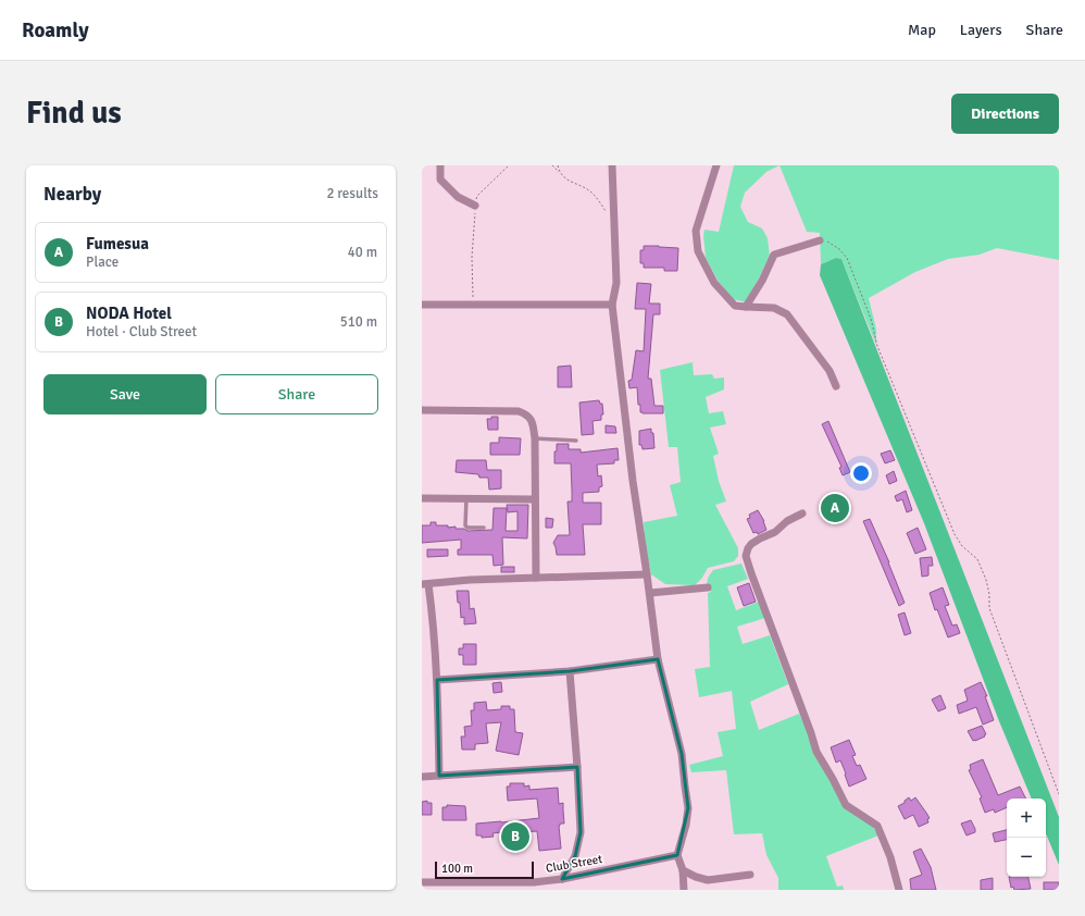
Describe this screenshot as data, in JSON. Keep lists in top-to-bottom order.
{
  "streets": {
    "street": ["Club Street"]
  },
  "scale_bar": "100 m",
  "page": {
    "header": "Roamly",
    "nav": ["Map", "Layers", "Share"],
    "buttons": [
      "Directions",
      ["Save", "Share"]
    ],
    "title": "Find us",
    "heading": ["Nearby", "2 results"],
    "list": [
      {
        "mark": "A",
        "name": "Fumesua",
        "note": "Place",
        "value": "40 m"
      },
      {
        "mark": "B",
        "name": "NODA Hotel",
        "note": "Hotel · Club Street",
        "value": "510 m"
      }
    ],
    "pins": ["A", "B"],
    "map_buttons": ["+", "−"],
    "scale": "100 m"
  }
}
